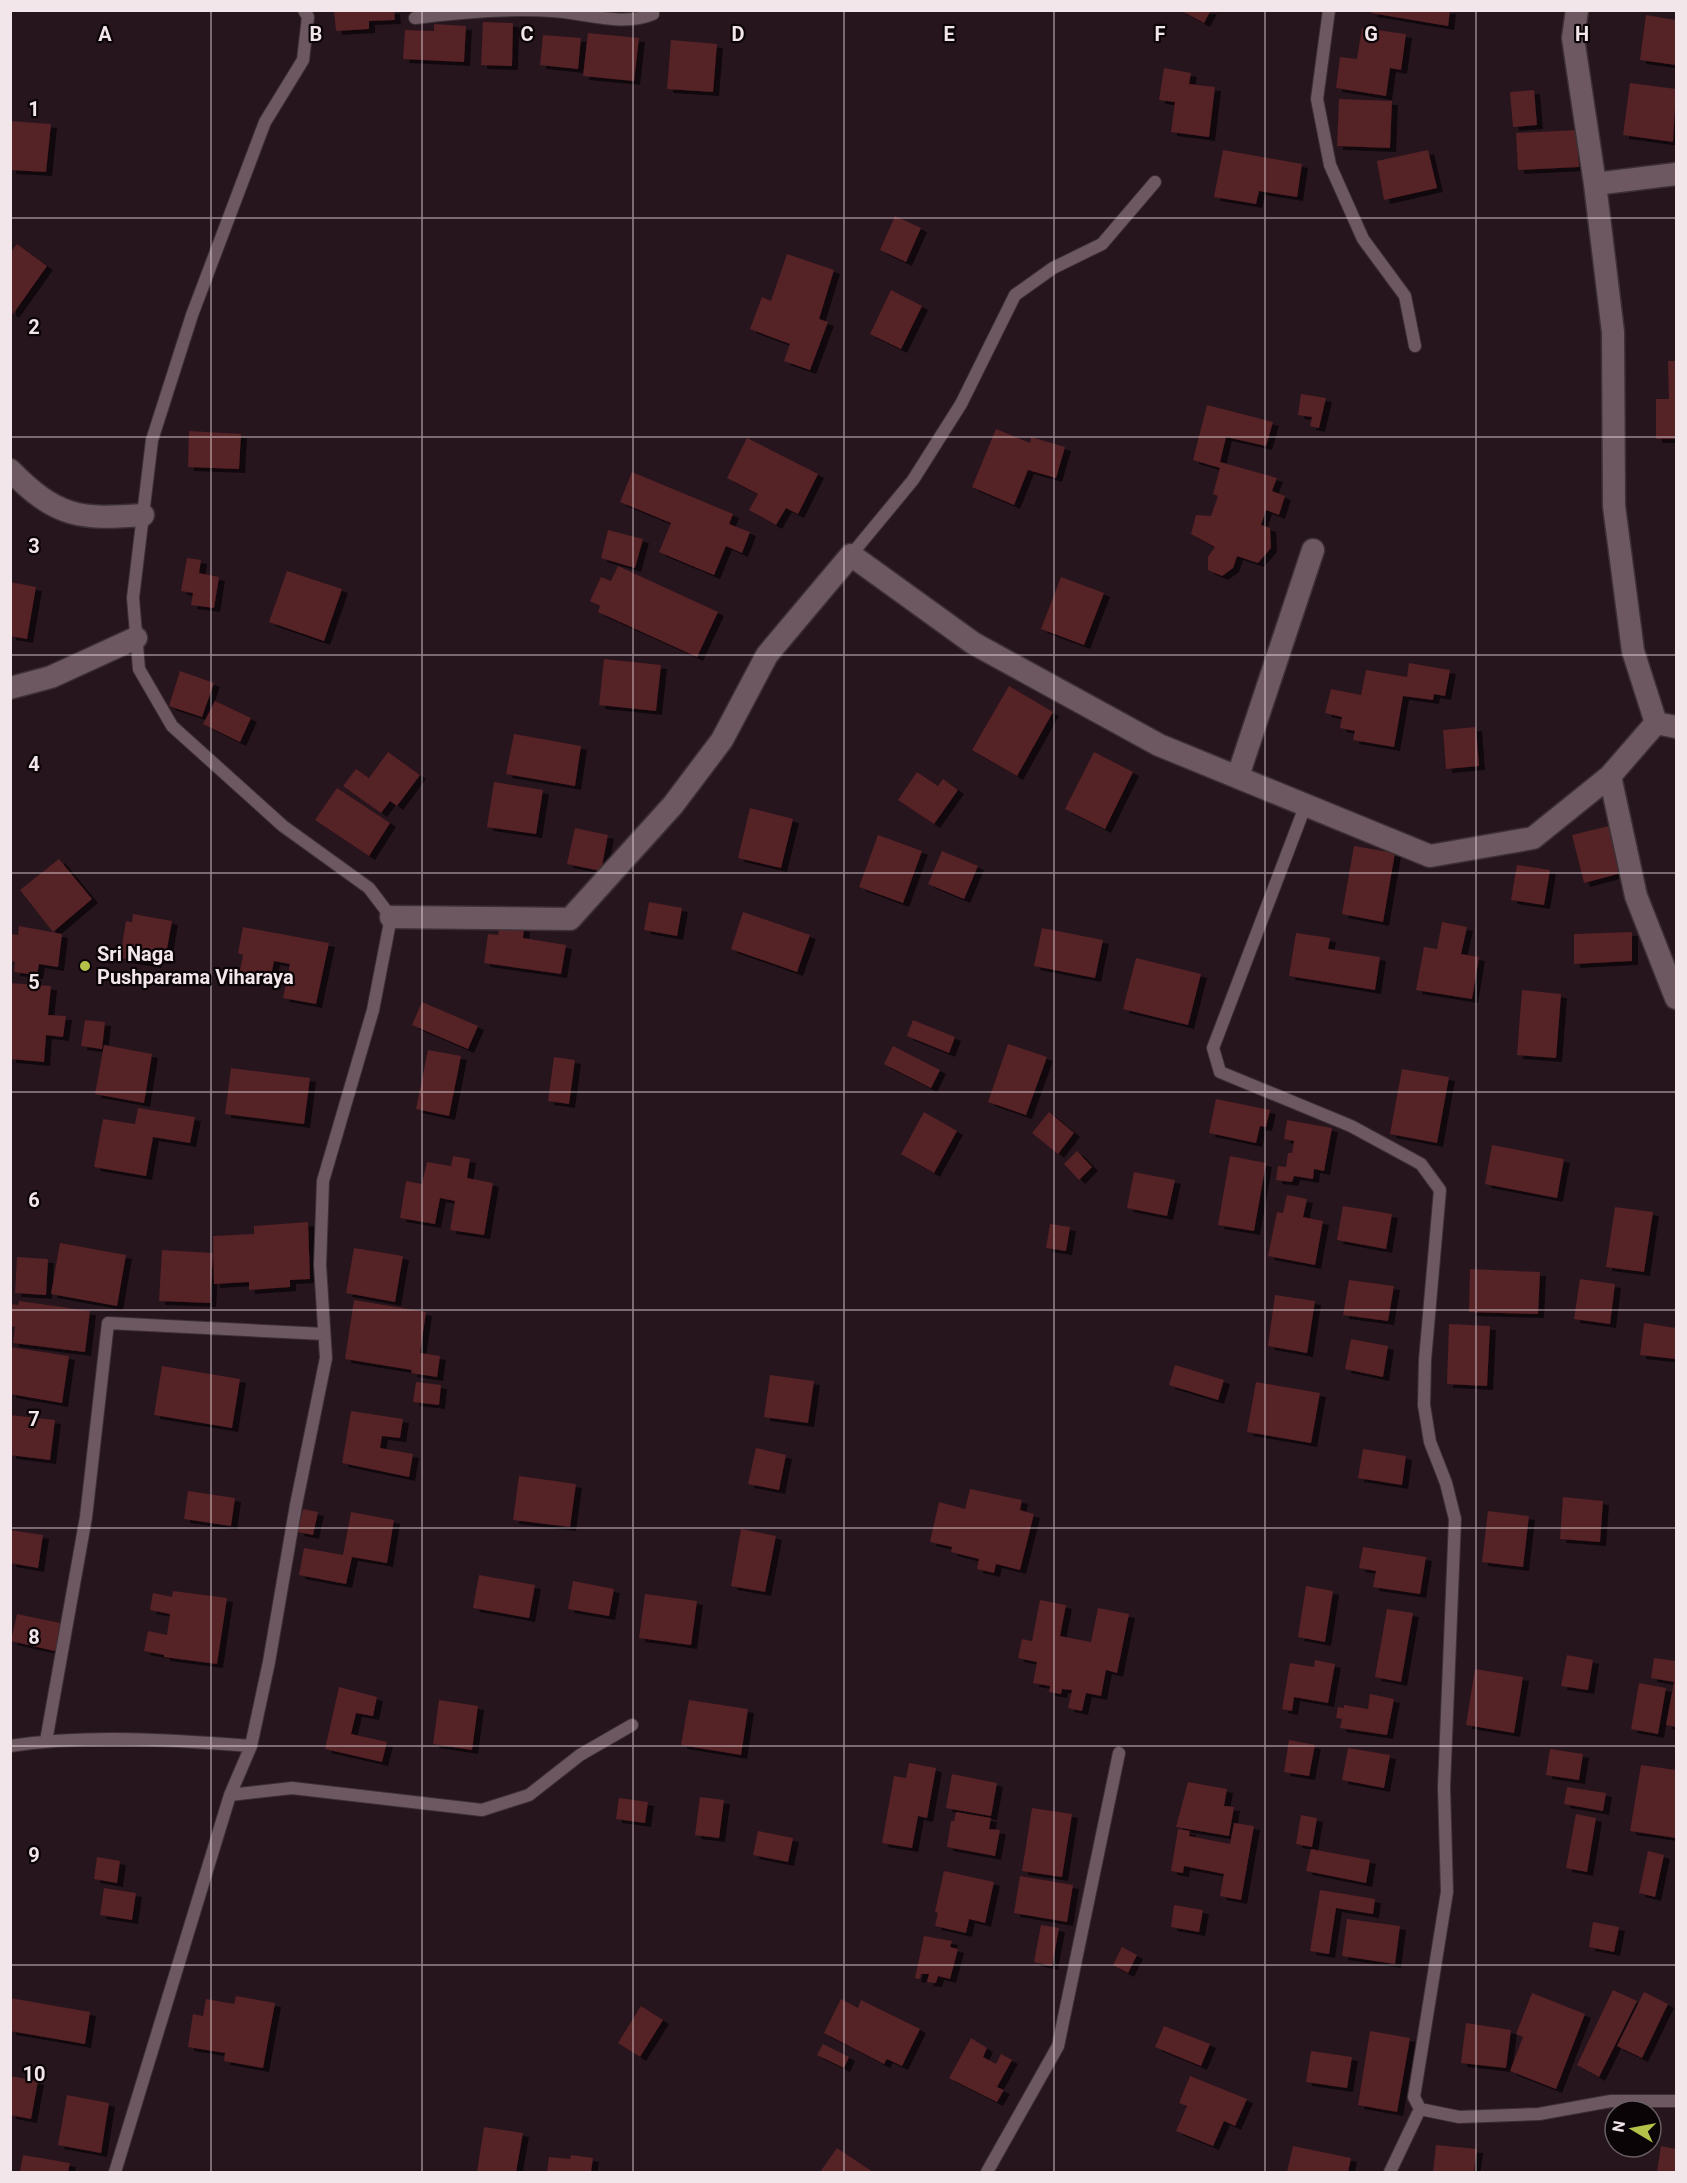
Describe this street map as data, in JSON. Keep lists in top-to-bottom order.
{
  "places": ["Sri Naga Pushparama Viharaya"],
  "north": "left",
  "grid": {
    "columns": [
      "A",
      "B",
      "C",
      "D",
      "E",
      "F",
      "G",
      "H"
    ],
    "rows": [
      "1",
      "2",
      "3",
      "4",
      "5",
      "6",
      "7",
      "8",
      "9",
      "10"
    ]
  }
}
